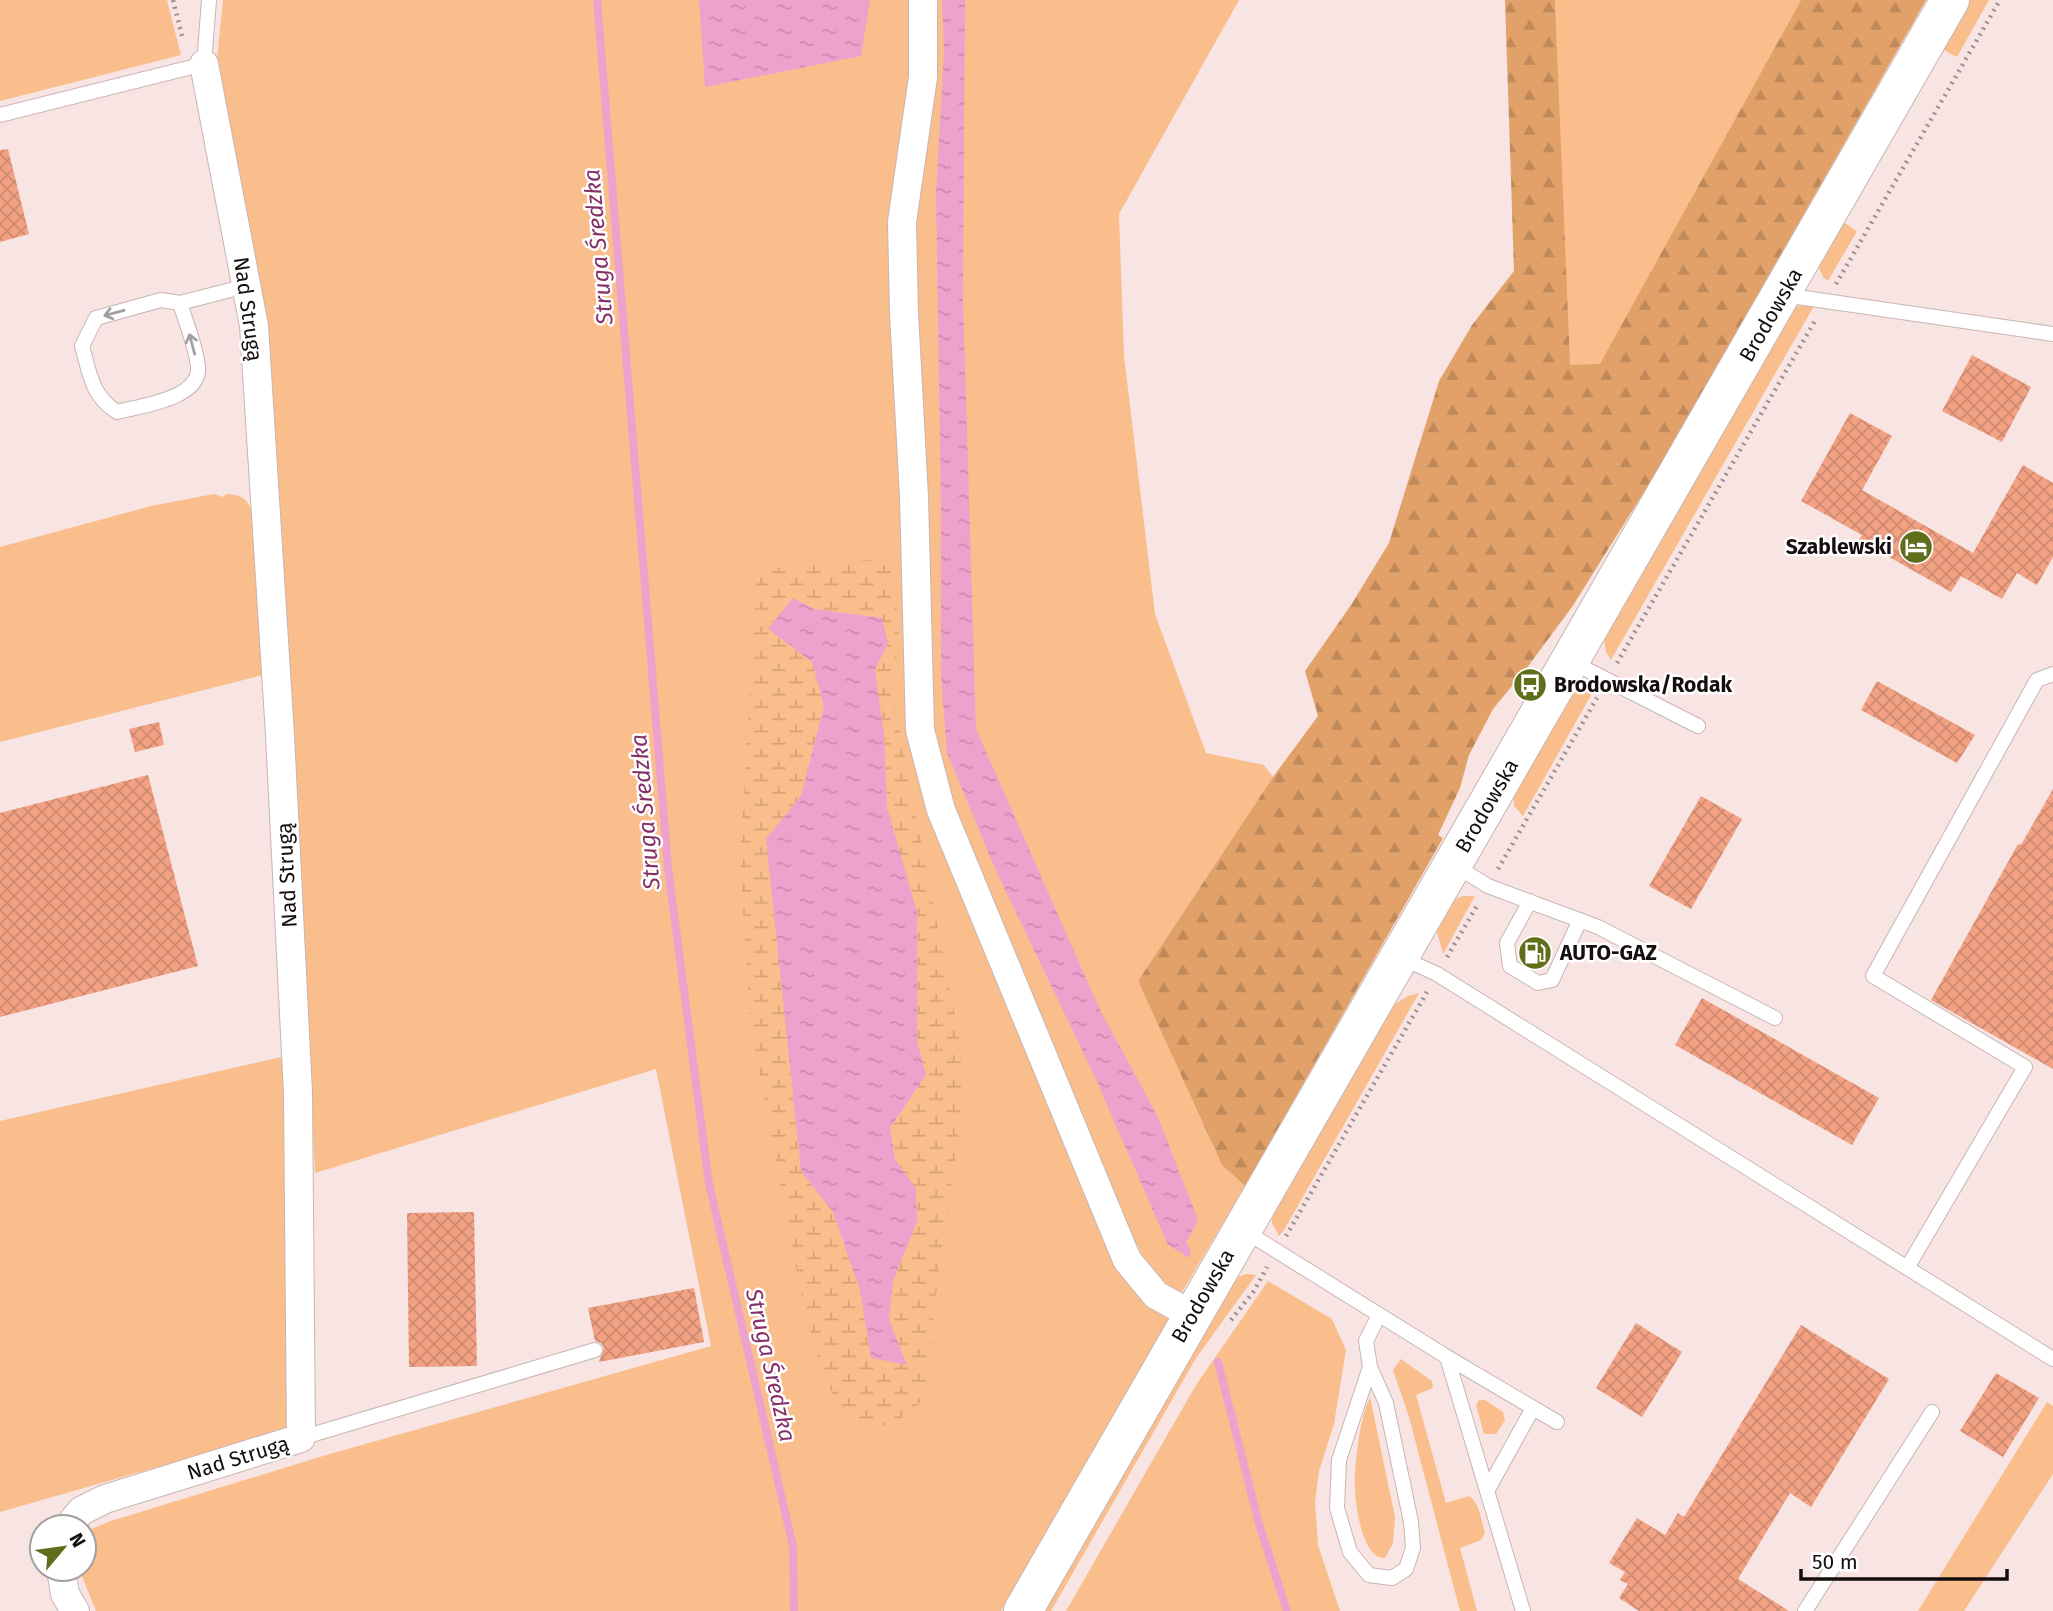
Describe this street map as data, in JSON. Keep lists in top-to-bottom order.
{
  "streets": {
    "street": ["Nad Strugą", "Brodowska"]
  },
  "water": ["Struga Średzka"],
  "places": {
    "hotel": ["Szablewski"],
    "bus stop": ["Brodowska/Rodak"],
    "fuel station": ["AUTO-GAZ"]
  },
  "scale_bar": "50 m",
  "north": "top right"
}
